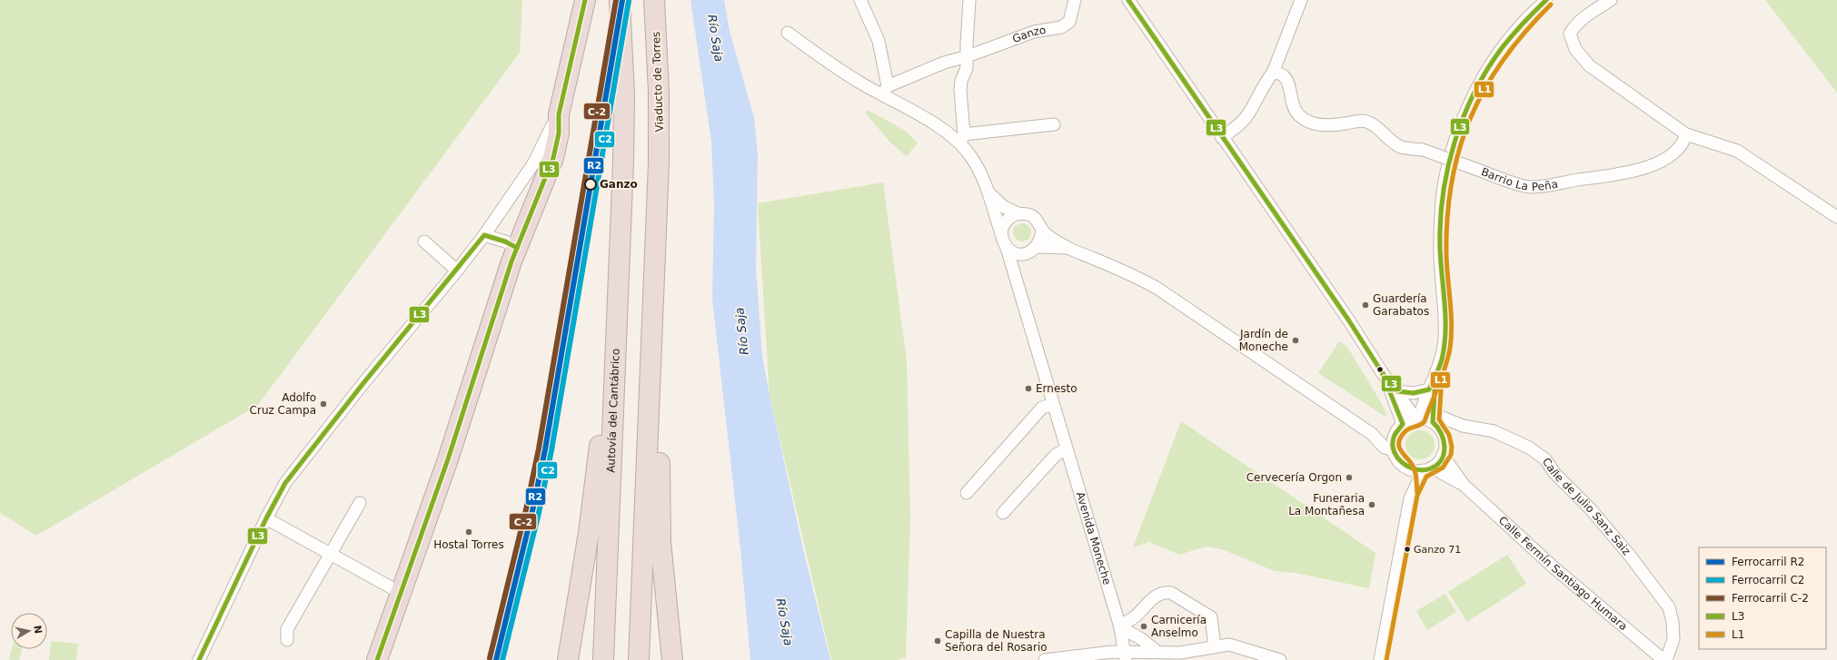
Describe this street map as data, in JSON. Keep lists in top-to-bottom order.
{
  "streets": {
    "highway": ["Viaducto de Torres", "Autovía del Cantábrico"],
    "street": [
      "Ganzo",
      "Barrio La Peña",
      "Calle de Julio Sanz Saiz",
      "Avenida Moneche",
      "Calle Fermín Santiago Humara"
    ]
  },
  "crossings": [
    ["Calle de Julio Sanz Saiz", "Calle Fermín Santiago Humara"]
  ],
  "water": ["Río Saja"],
  "places": [
    "Ganzo",
    "Guardería Garabatos",
    "Jardín de Moneche",
    "Ernesto",
    "Adolfo Cruz Campa",
    "Cervecería Orgon",
    "Funeraria La Montañesa",
    "Hostal Torres",
    "Ganzo 71",
    "Carnicería Anselmo",
    "Capilla de Nuestra Señora del Rosario"
  ],
  "lines": [
    "rail line R2",
    "rail line C-2",
    "transit line L3",
    "rail line C2",
    "transit line L1"
  ],
  "legend": [
    "Ferrocarril R2",
    "Ferrocarril C2",
    "Ferrocarril C-2",
    "L3",
    "L1"
  ],
  "north": "right"
}
